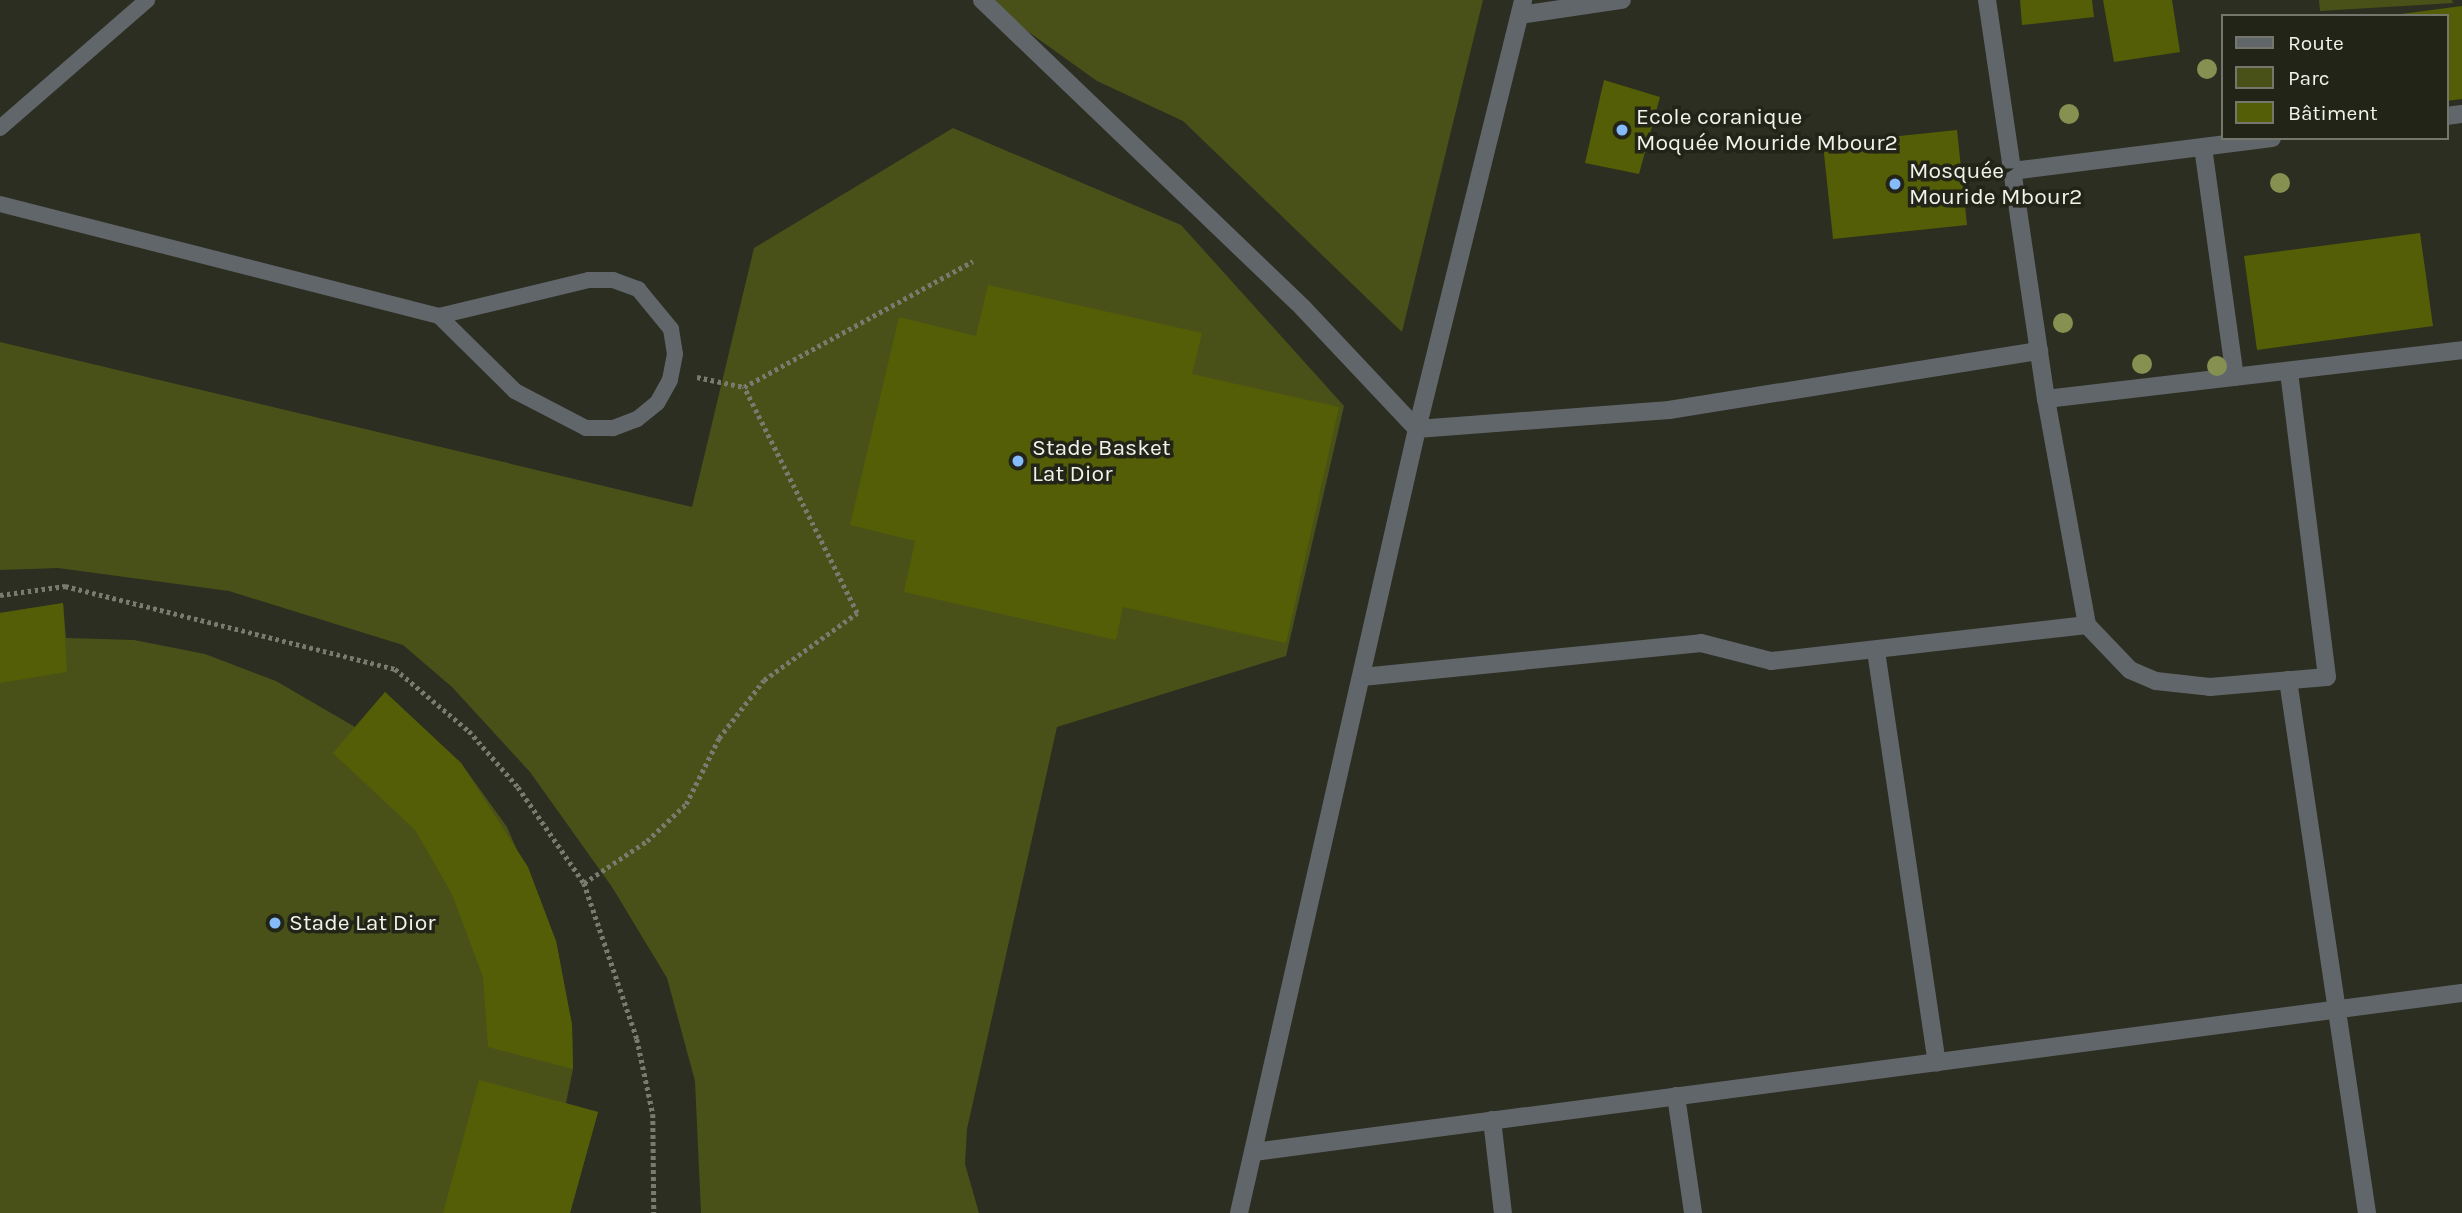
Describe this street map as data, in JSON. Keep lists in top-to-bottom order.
{
  "places": [
    "Ecole coranique Moquée Mouride Mbour2",
    "Mosquée Mouride Mbour2",
    "Stade Basket Lat Dior",
    "Stade Lat Dior"
  ],
  "legend": ["Route", "Parc", "Bâtiment"]
}
